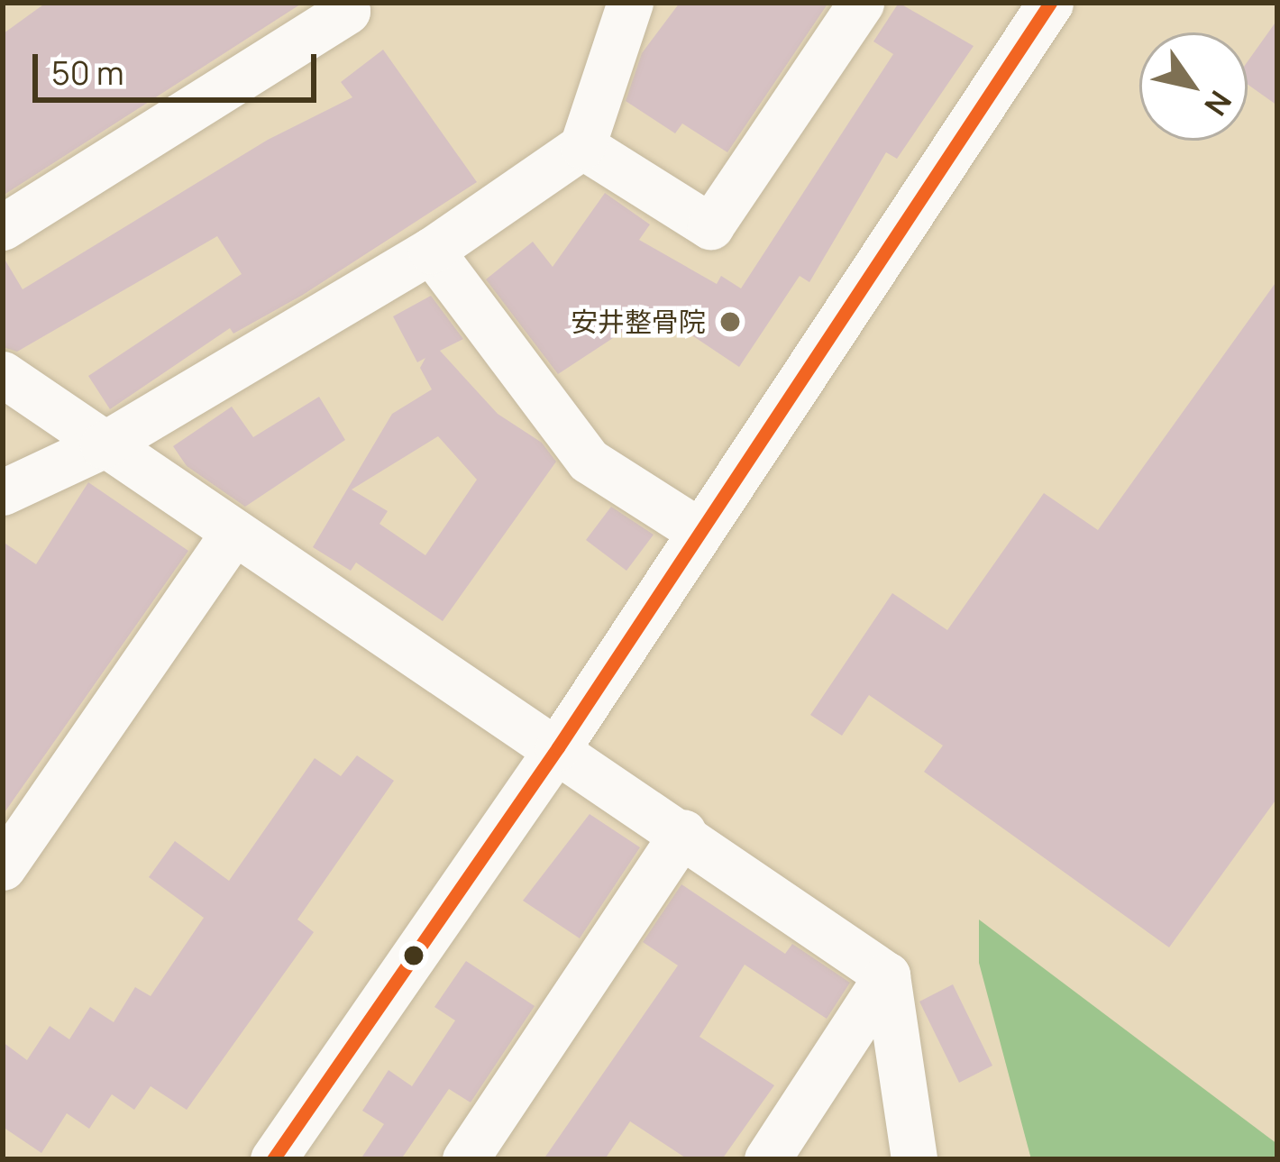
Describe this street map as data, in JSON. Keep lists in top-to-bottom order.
{
  "places": ["安井整骨院"],
  "scale_bar": "50 m",
  "north": "bottom right"
}
